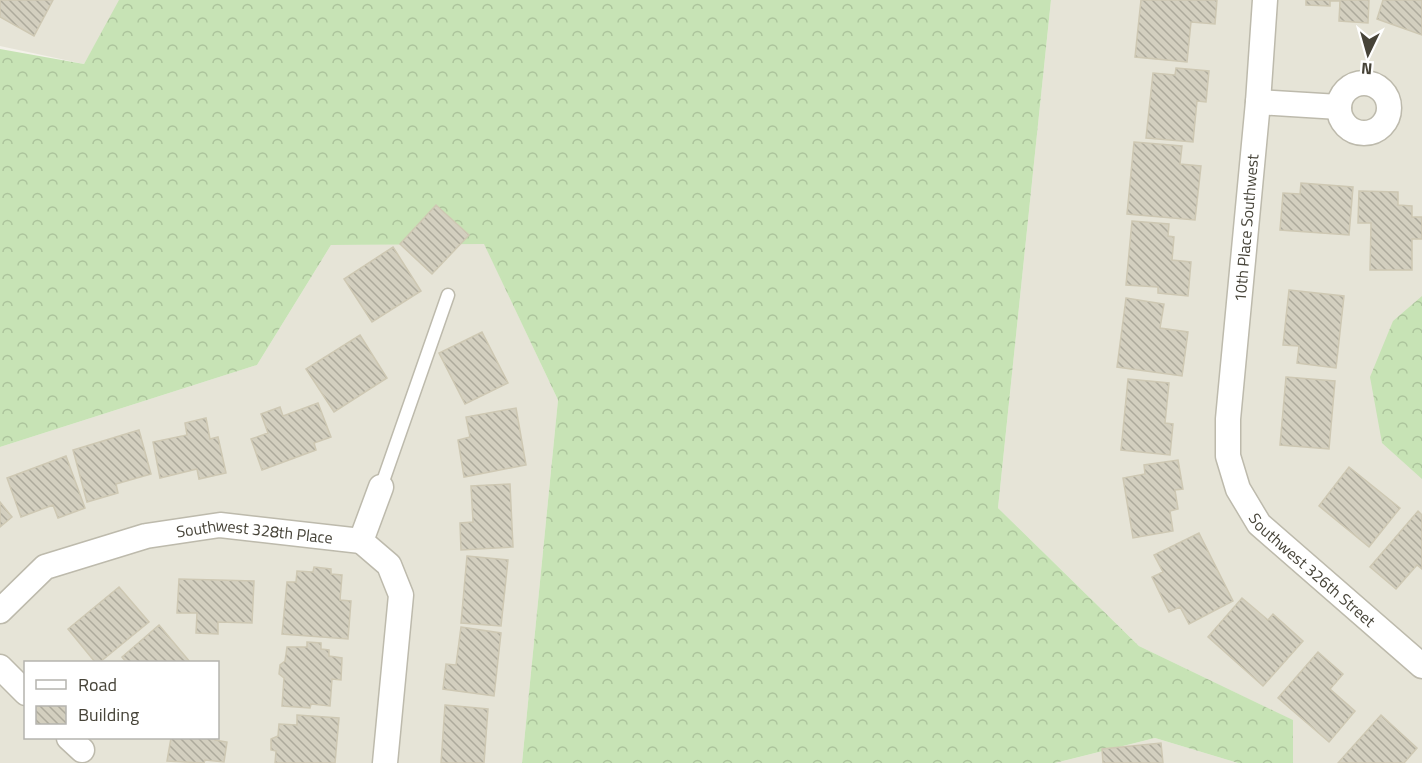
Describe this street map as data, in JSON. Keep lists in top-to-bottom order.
{
  "streets": {
    "street": ["10th Place Southwest", "Southwest 328th Place", "Southwest 326th Street"]
  },
  "crossings": [
    ["10th Place Southwest", "Southwest 326th Street"]
  ],
  "legend": ["Road", "Building"],
  "north": "bottom"
}
